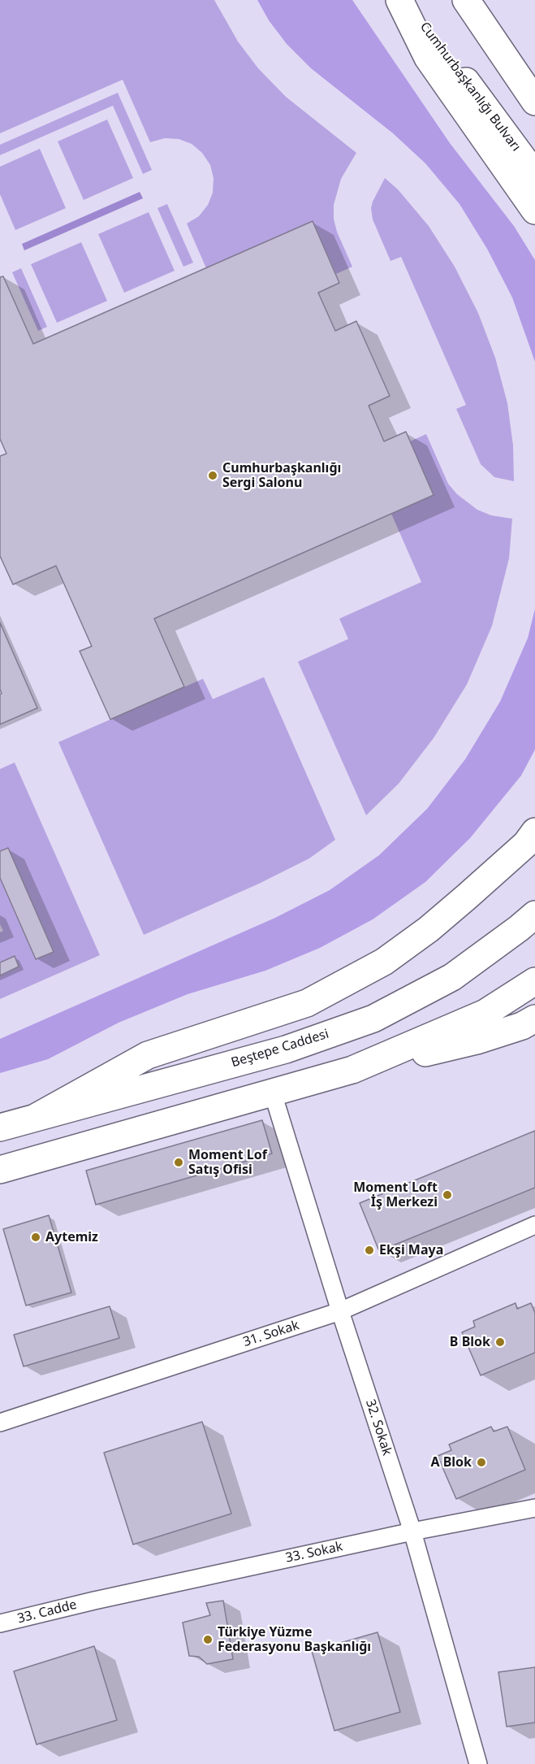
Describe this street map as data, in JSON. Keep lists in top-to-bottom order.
{
  "streets": {
    "main road": ["Cumhurbaşkanlığı Bulvarı", "Beştepe Caddesi"],
    "street": [
      "31. Sokak",
      "32. Sokak",
      "33. Sokak",
      "33. Cadde"
    ]
  },
  "crossings": [
    ["31. Sokak", "32. Sokak"],
    ["32. Sokak", "33. Sokak"],
    ["33. Sokak", "33. Cadde"]
  ],
  "places": [
    "Cumhurbaşkanlığı Sergi Salonu",
    "Moment Lof Satış Ofisi",
    "Moment Loft İş Merkezi",
    "Aytemiz",
    "Ekşi Maya",
    "B Blok",
    "A Blok",
    "Türkiye Yüzme Federasyonu Başkanlığı"
  ]
}
